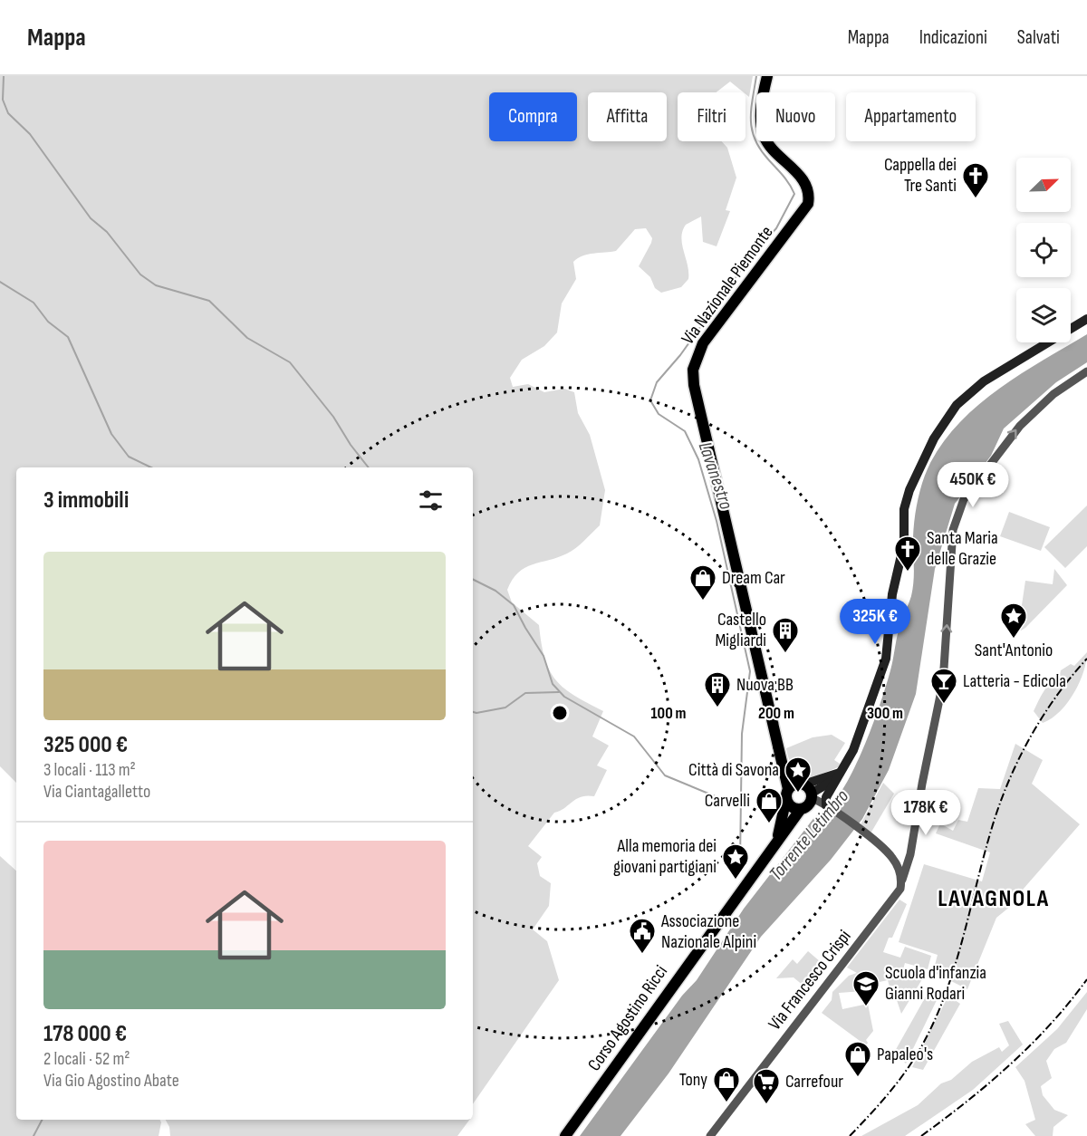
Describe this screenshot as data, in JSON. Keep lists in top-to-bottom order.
{
  "streets": {
    "main road": ["Via Nazionale Piemonte", "Corso Agostino Ricci"],
    "street": ["Via Francesco Crispi"]
  },
  "crossings": [
    ["Via Nazionale Piemonte", "Corso Agostino Ricci"]
  ],
  "one_way": ["Via Francesco Crispi"],
  "districts": ["LAVAGNOLA"],
  "water": ["Lavanestro", "Torrente Letimbro"],
  "places": {
    "church": ["Cappella dei Tre Santi", "Santa Maria delle Grazie"],
    "shop": [
      "Dream Car",
      "Carvelli",
      "Papaleo's",
      "Tony"
    ],
    "place": ["Sant'Antonio", "Città di Savona", "Alla memoria dei giovani partigiani"],
    "building": ["Castello Migliardi", "Nuova BB"],
    "bar": ["Latteria - Edicola"],
    "public building": ["Associazione Nazionale Alpini"],
    "school or university": ["Scuola d'infanzia Gianni Rodari"],
    "supermarket": ["Carrefour"]
  },
  "north": "top right",
  "page": {
    "header": "Mappa",
    "nav": ["Mappa", "Indicazioni", "Salvati"],
    "chip": [
      "Compra",
      "Affitta",
      "Filtri",
      "Nuovo",
      "Appartamento"
    ],
    "price": ["450K €", "325K €", "178K €"],
    "heading": "3 immobili",
    "list": [
      {
        "name": "325 000 €",
        "note": "3 locali · 113 m² · Via Ciantagalletto"
      },
      {
        "name": "178 000 €",
        "note": "2 locali · 52 m² · Via Gio Agostino Abate"
      }
    ]
  },
  "rings": ["100 m", "200 m", "300 m"]
}
